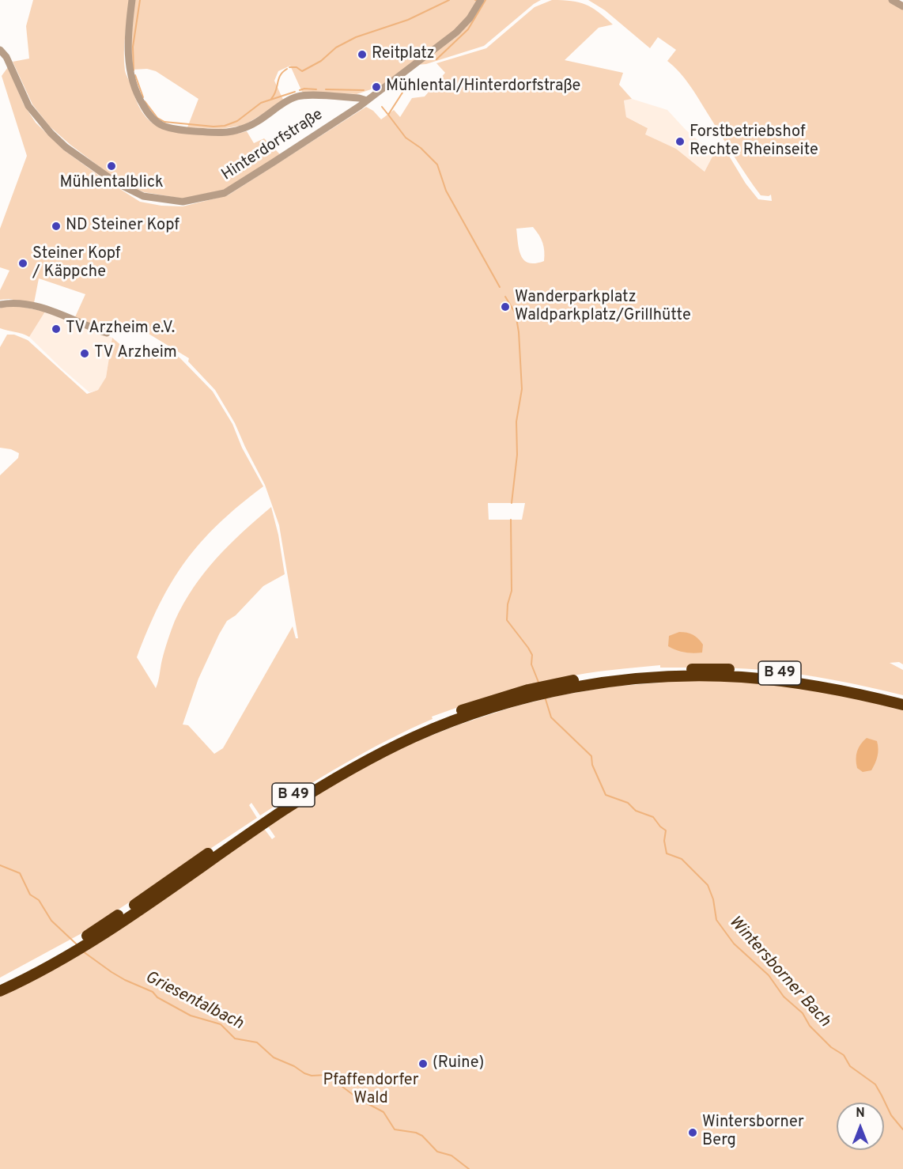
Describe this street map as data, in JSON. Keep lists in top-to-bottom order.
{
  "streets": {
    "highway": ["B 49"],
    "street": ["Hinterdorfstraße"]
  },
  "water": ["Wintersborner Bach", "Griesentalbach"],
  "parks": ["Pfaffendorfer Wald"],
  "places": [
    "Reitplatz",
    "Mühlental/Hinterdorfstraße",
    "Forstbetriebshof Rechte Rheinseite",
    "Mühlentalblick",
    "ND Steiner Kopf",
    "Steiner Kopf / Käppche",
    "Wanderparkplatz Waldparkplatz/Grillhütte",
    "TV Arzheim e.V.",
    "TV Arzheim",
    "(Ruine)",
    "Wintersborner Berg"
  ],
  "north": "top"
}
